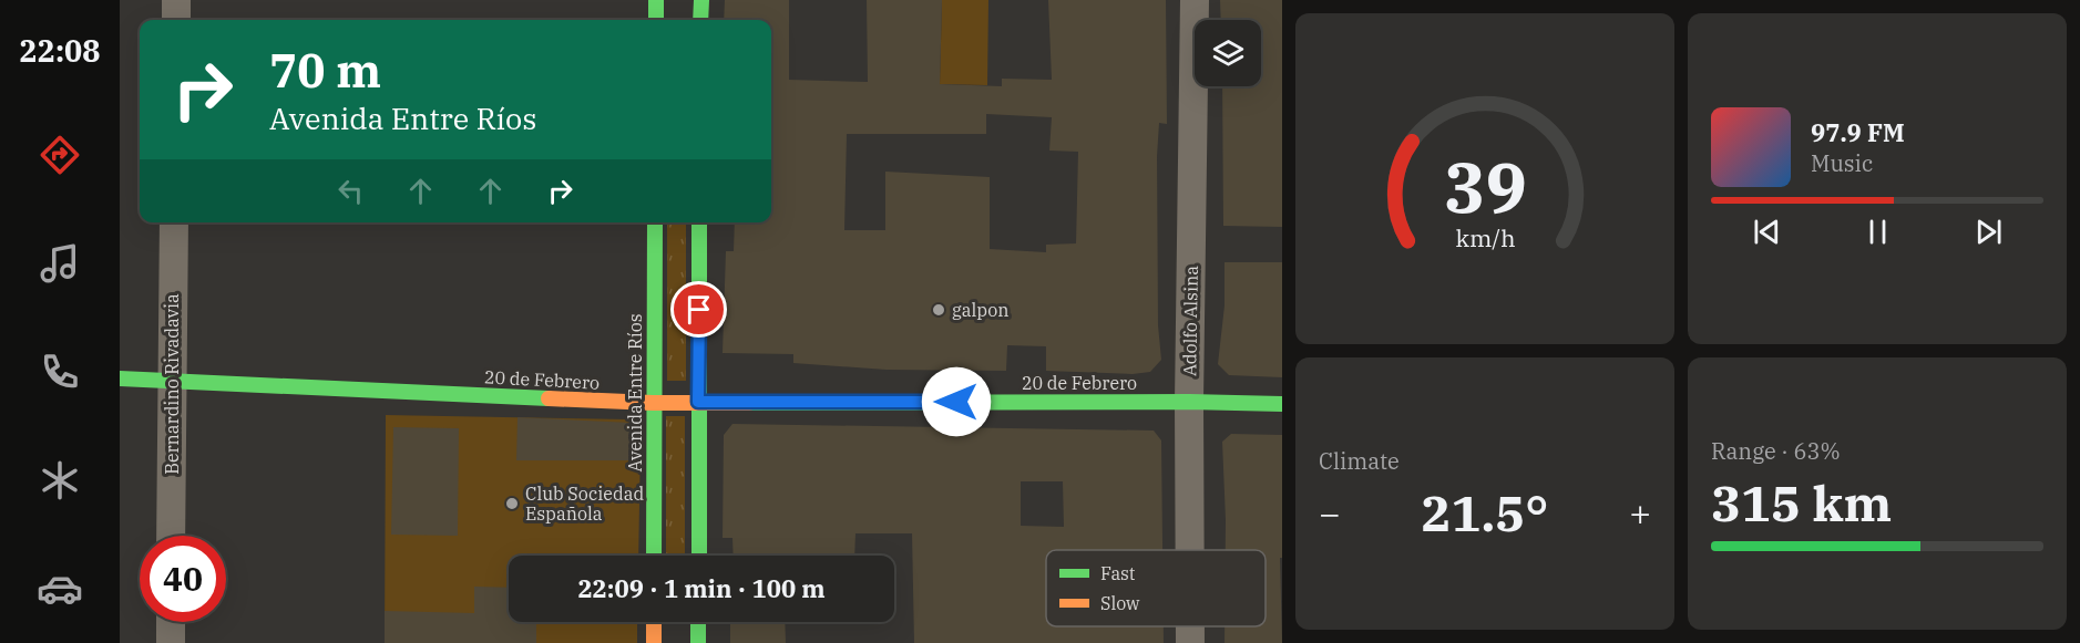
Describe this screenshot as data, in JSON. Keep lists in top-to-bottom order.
{
  "streets": {
    "street": [
      "Adolfo Alsina",
      "20 de Febrero",
      "Bernardino Rivadavia",
      "Avenida Entre Ríos"
    ]
  },
  "crossings": [
    ["Adolfo Alsina", "20 de Febrero"],
    ["20 de Febrero", "Bernardino Rivadavia"],
    ["20 de Febrero", "Avenida Entre Ríos"]
  ],
  "places": ["galpon", "Club Sociedad Española"],
  "legend": ["Fast", "Slow"],
  "page": {
    "tabs": "22:08",
    "turn": ["70 m", "Avenida Entre Ríos"],
    "song": ["97.9 FM", "Music"],
    "tile": [
      "Climate",
      ["Range · 63%", "315 km"]
    ],
    "heat": ["−", "21.5°", "+"],
    "limit": "40",
    "trip": "22:09 · 1 min · 100 m",
    "gauge": ["39", "km/h"]
  }
}
